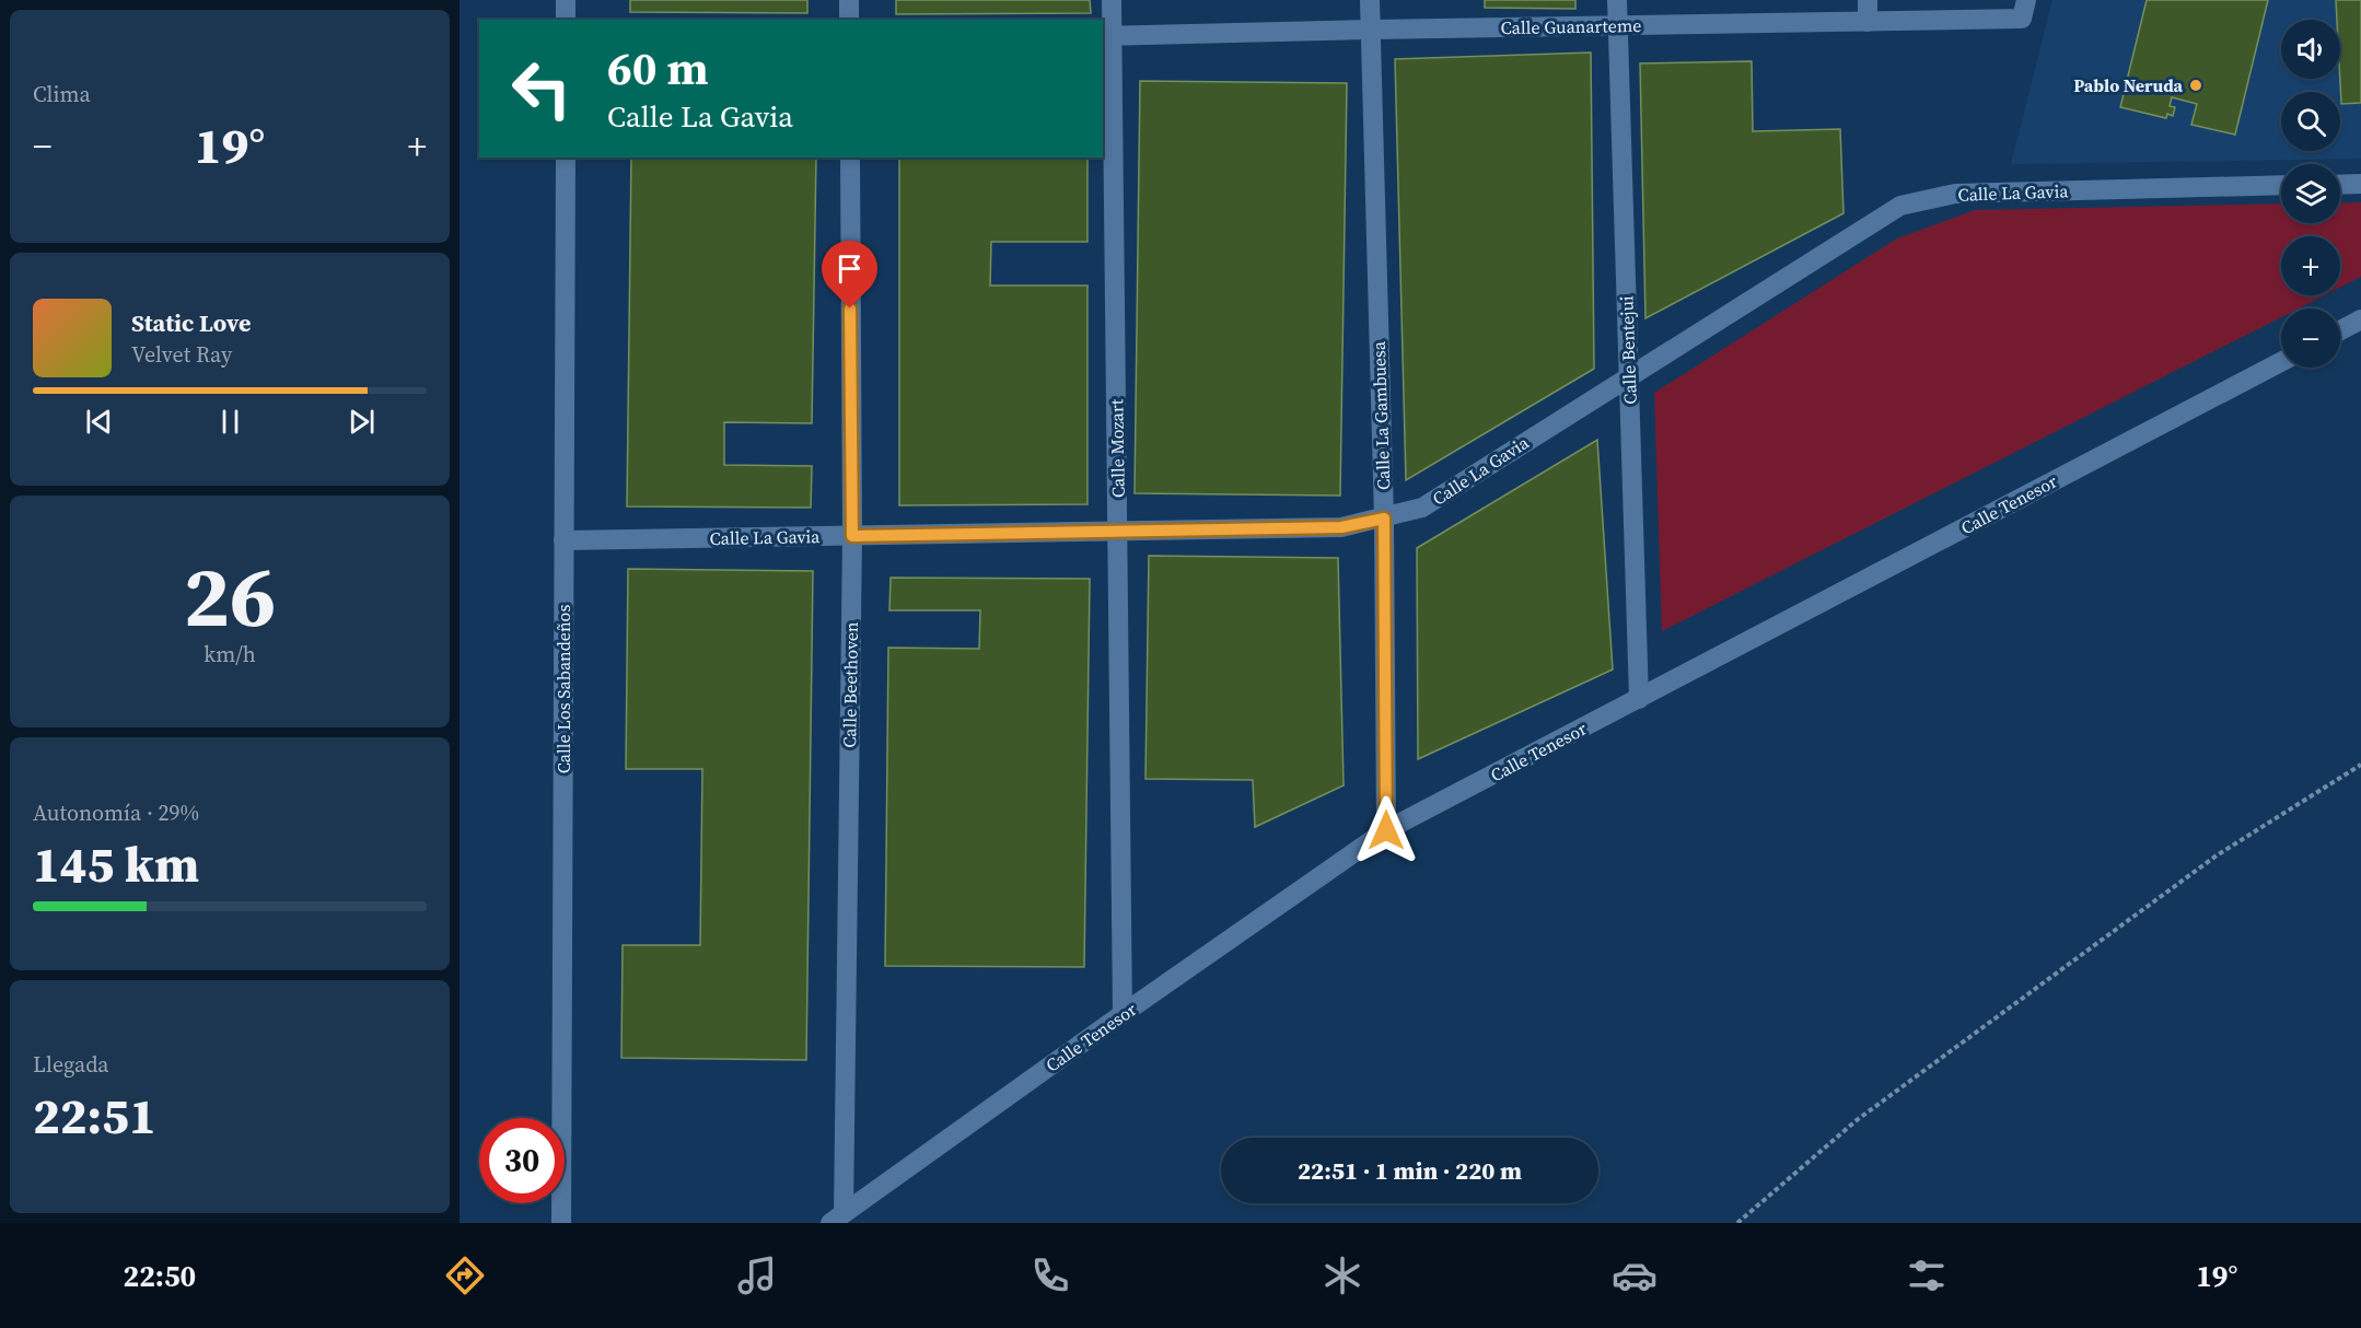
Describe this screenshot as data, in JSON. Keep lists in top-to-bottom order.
{
  "streets": {
    "street": [
      "Calle Guanarteme",
      "Calle La Gavia",
      "Calle Bentejui",
      "Calle La Gambuesa",
      "Calle Mozart",
      "Calle Tenesor",
      "Calle Beethoven",
      "Calle Los Sabandeños"
    ]
  },
  "crossings": [
    ["Calle Guanarteme", "Calle Bentejui"],
    ["Calle Guanarteme", "Calle La Gambuesa"],
    ["Calle Guanarteme", "Calle Mozart"],
    ["Calle La Gavia", "Calle Bentejui"],
    ["Calle La Gavia", "Calle La Gambuesa"],
    ["Calle La Gavia", "Calle Mozart"],
    ["Calle La Gavia", "Calle Beethoven"],
    ["Calle La Gavia", "Calle Los Sabandeños"],
    ["Calle Bentejui", "Calle Tenesor"],
    ["Calle La Gambuesa", "Calle Tenesor"],
    ["Calle Mozart", "Calle Tenesor"],
    ["Calle Tenesor", "Calle Beethoven"]
  ],
  "places": ["Pablo Neruda"],
  "page": {
    "tile": [
      "Clima",
      ["26", "km/h"],
      ["Autonomía · 29%", "145 km"],
      ["Llegada", "22:51"]
    ],
    "map_buttons": ["+", "−"],
    "turn": ["60 m", "Calle La Gavia"],
    "heat": ["−", "19°", "+"],
    "song": ["Static Love", "Velvet Ray"],
    "limit": "30",
    "trip": "22:51 · 1 min · 220 m",
    "tabs": ["22:50", "19°"]
  }
}
